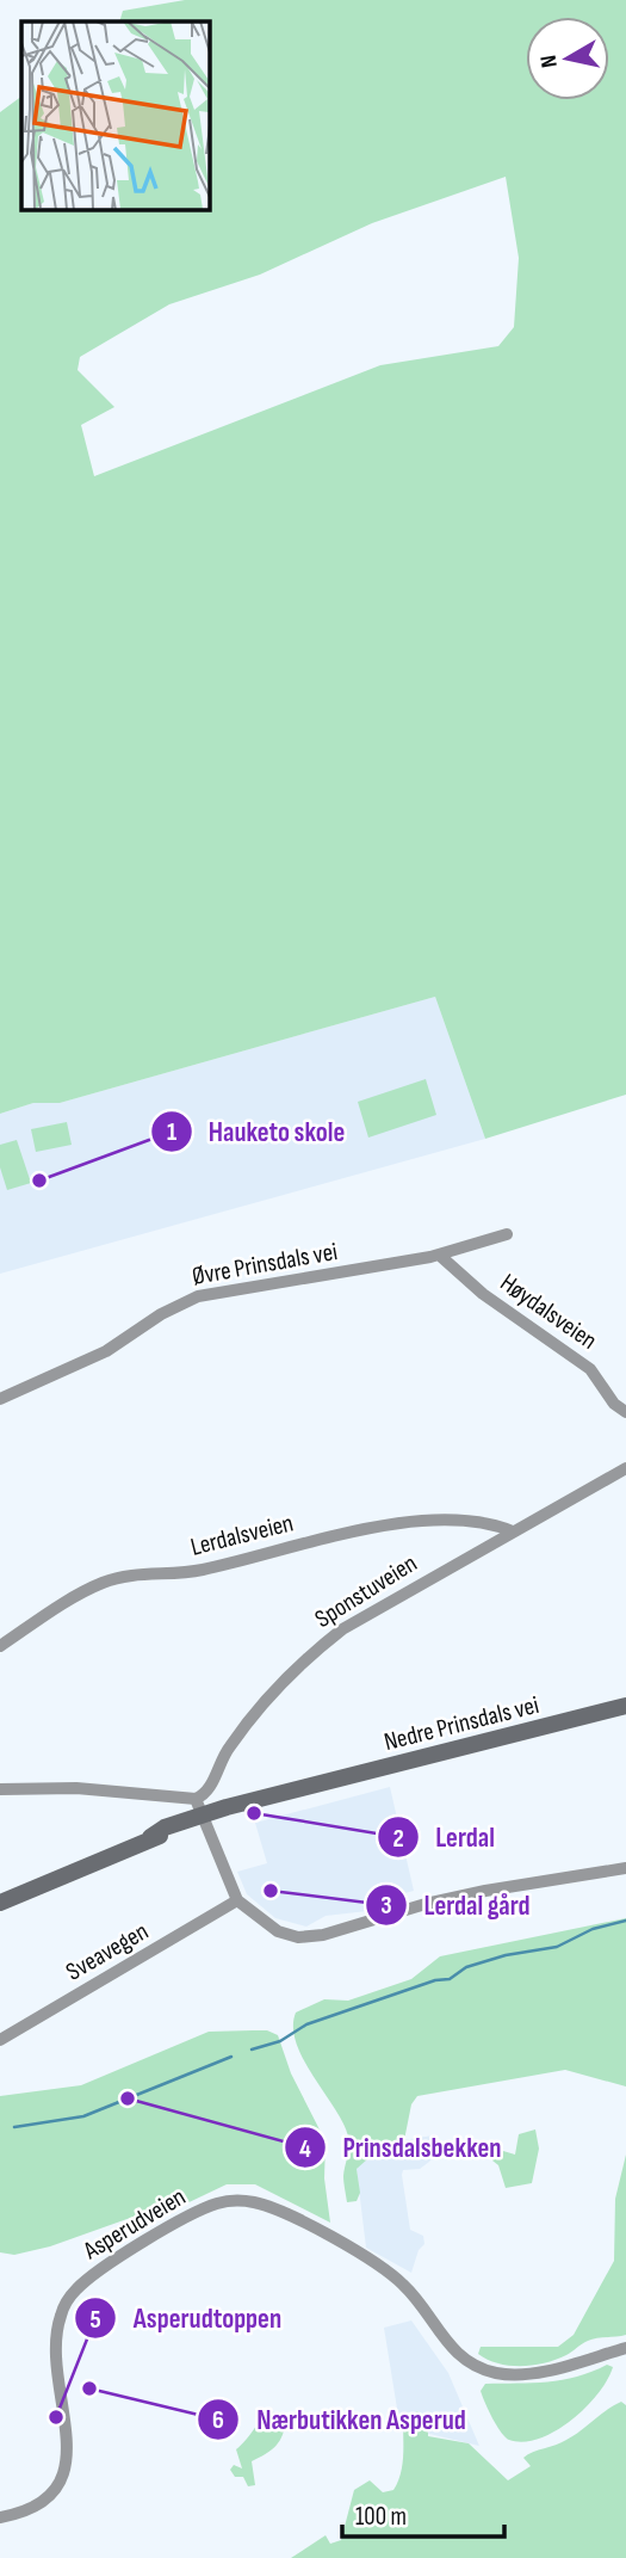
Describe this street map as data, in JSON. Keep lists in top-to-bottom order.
{
  "streets": {
    "main road": ["Nedre Prinsdals vei"],
    "street": [
      "Øvre Prinsdals vei",
      "Høydalsveien",
      "Lerdalsveien",
      "Sponstuveien",
      "Sveavegen",
      "Asperudveien"
    ]
  },
  "crossings": [
    ["Øvre Prinsdals vei", "Høydalsveien"],
    ["Lerdalsveien", "Sponstuveien"],
    ["Sponstuveien", "Nedre Prinsdals vei"]
  ],
  "places": [
    "Hauketo skole",
    "Lerdal",
    "Lerdal gård",
    "Prinsdalsbekken",
    "Nærbutikken Asperud",
    "Asperudtoppen"
  ],
  "scale_bar": "100 m",
  "north": "left"
}
